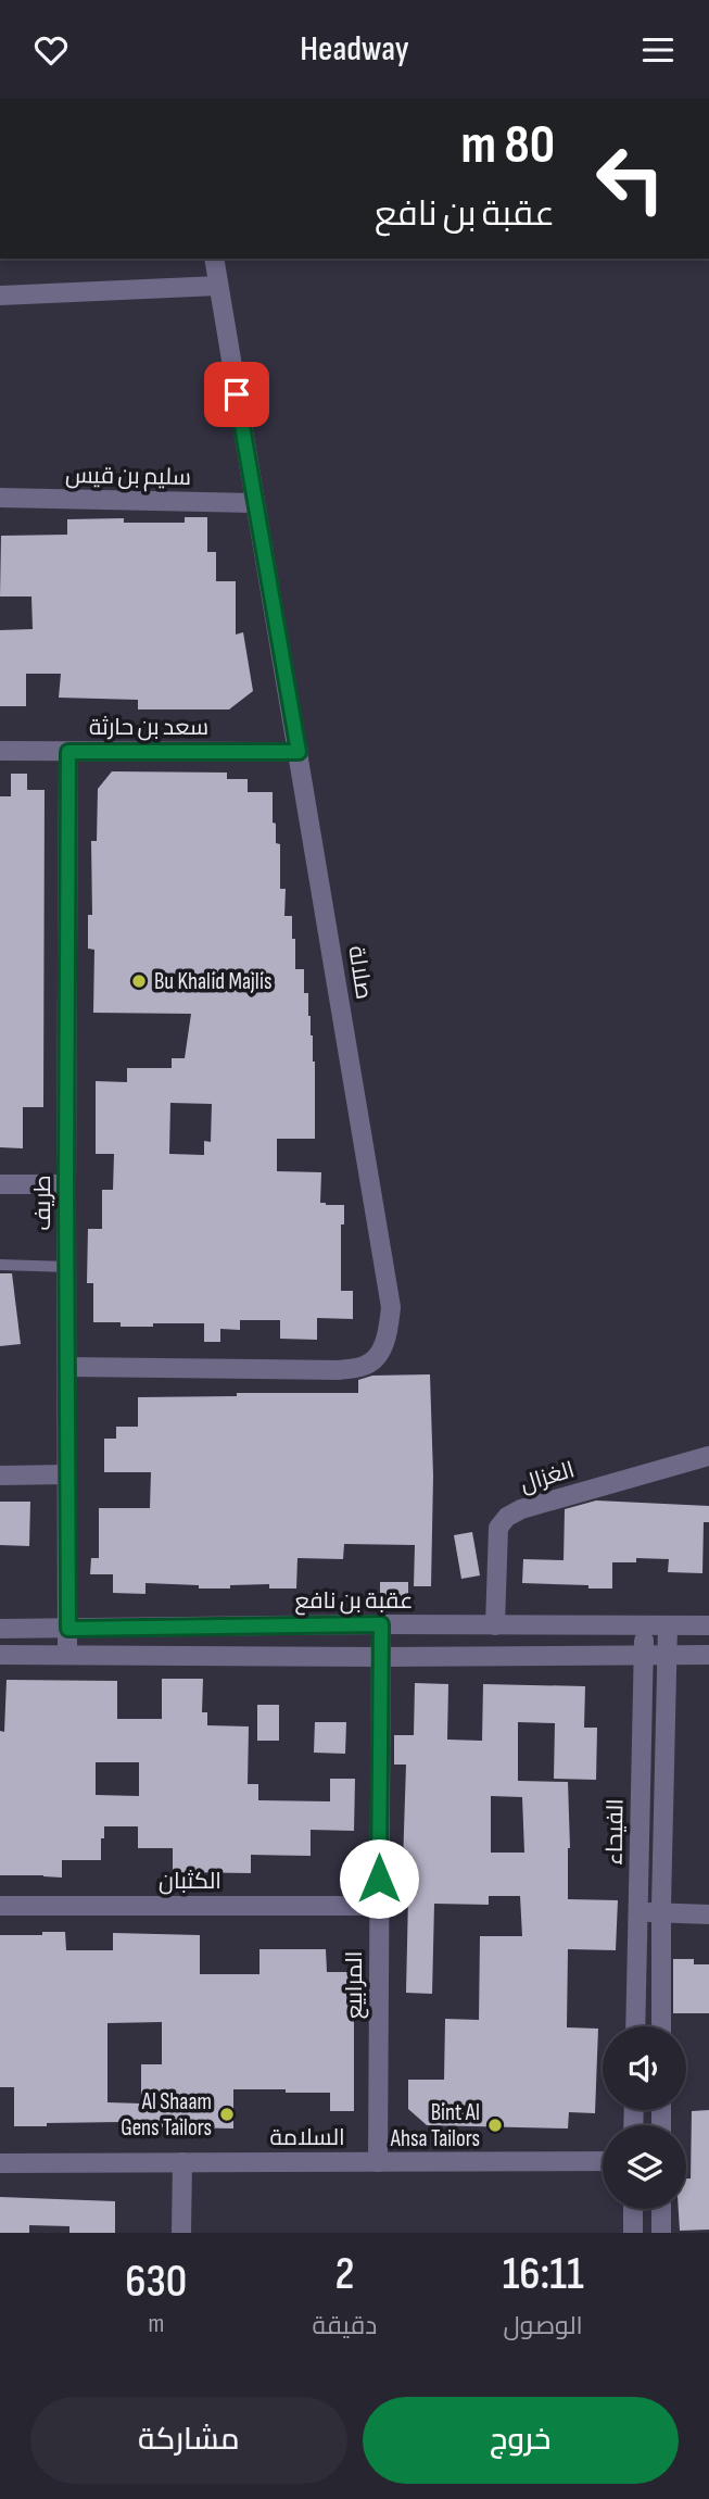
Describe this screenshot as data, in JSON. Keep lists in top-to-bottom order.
{
  "streets": {
    "street": [
      "سليم بن قيس",
      "سعد بن حارثة",
      "صلالة",
      "طريف",
      "الغزال",
      "عقبة بن نافع",
      "الفيحاء",
      "الكثبان",
      "المرابيع",
      "السلامة"
    ]
  },
  "crossings": [
    ["سليم بن قيس", "صلالة"],
    ["سعد بن حارثة", "صلالة"],
    ["سعد بن حارثة", "طريف"],
    ["صلالة", "طريف"],
    ["طريف", "عقبة بن نافع"],
    ["الغزال", "عقبة بن نافع"],
    ["عقبة بن نافع", "الفيحاء"],
    ["عقبة بن نافع", "المرابيع"],
    ["الكثبان", "المرابيع"],
    ["المرابيع", "السلامة"]
  ],
  "places": ["Bu Khalid Majlis", "Al Shaam Gens Tailors", "Bint Al Ahsa Tailors"],
  "page": {
    "header": "Headway",
    "turn": ["80 m", "عقبة بن نافع"],
    "eta": [
      "16:11",
      "الوصول",
      "2",
      "دقيقة",
      "630",
      "m"
    ],
    "buttons": ["خروج", "مشاركة"]
  }
}
